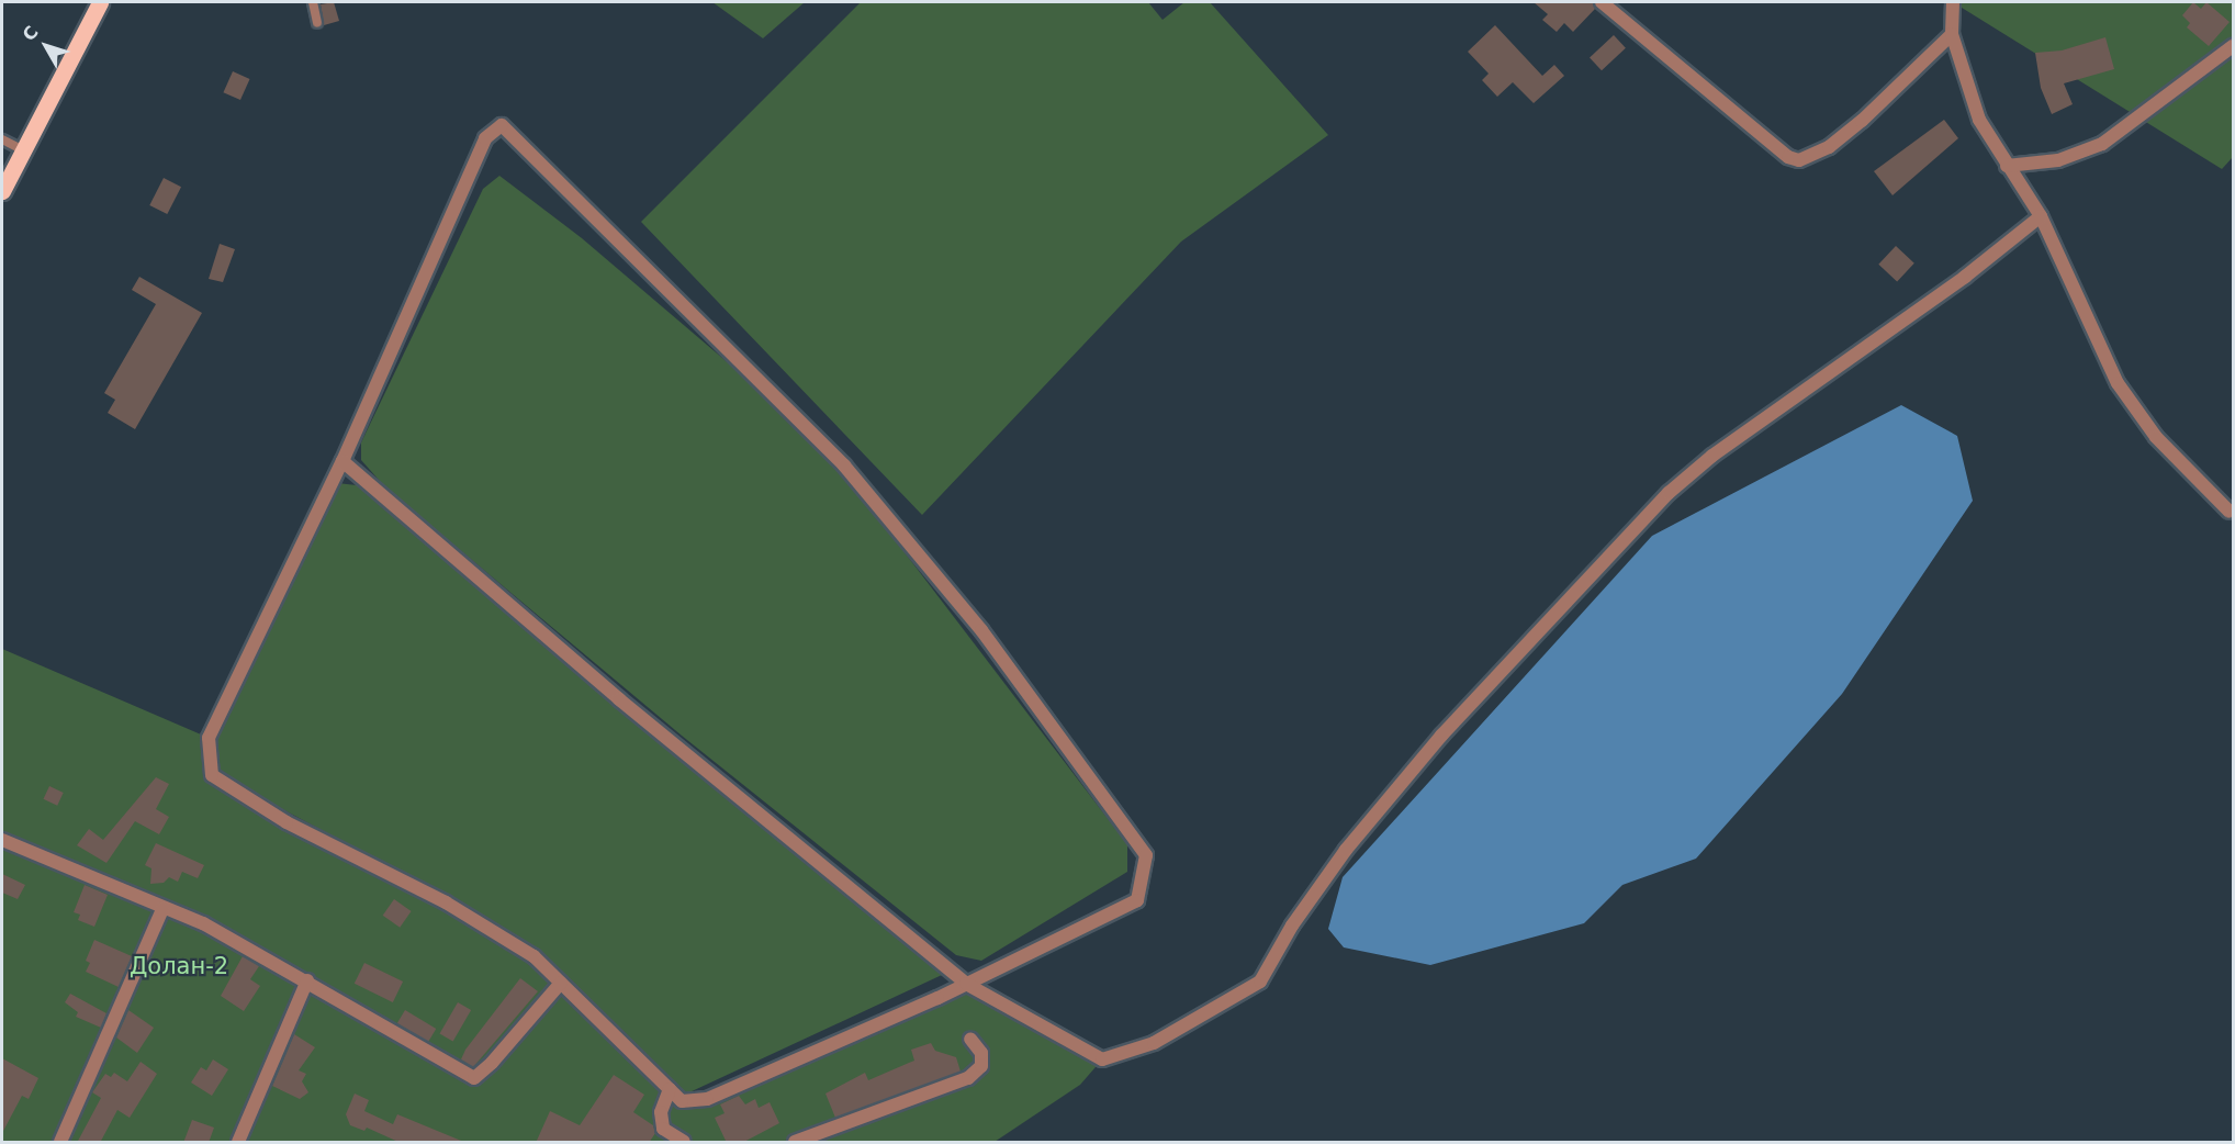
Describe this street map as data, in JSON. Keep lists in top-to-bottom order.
{
  "parks": ["Долан-2"],
  "north": "top left"
}
